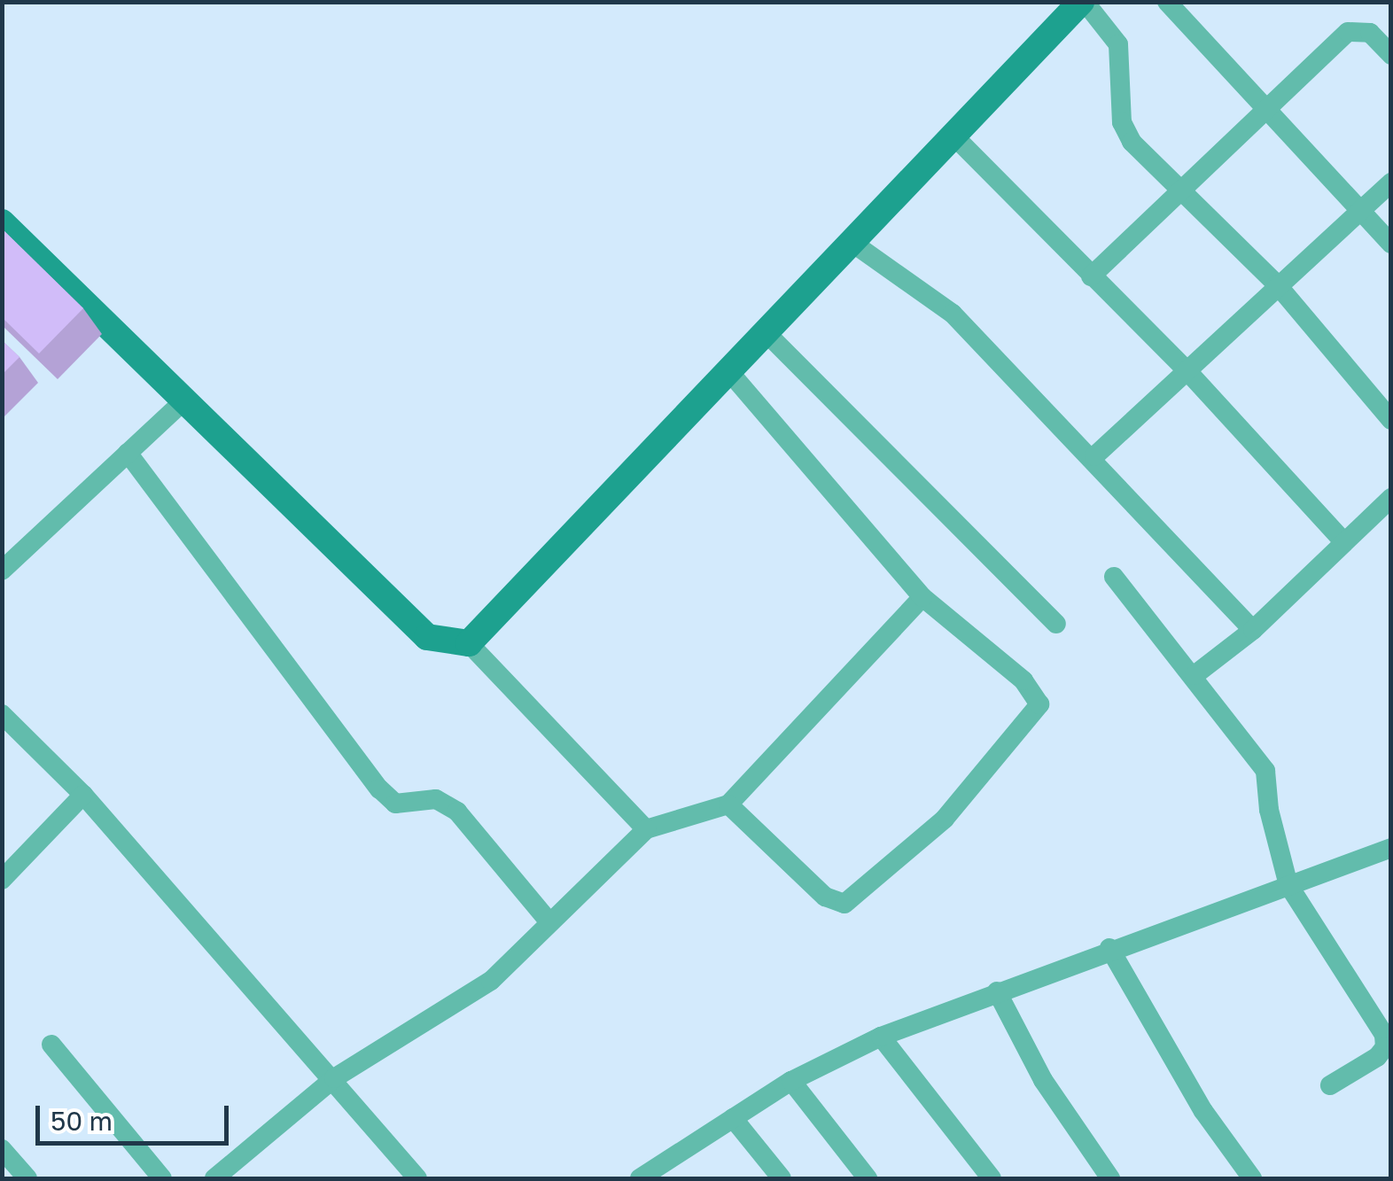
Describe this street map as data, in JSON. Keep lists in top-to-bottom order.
{
  "scale_bar": "50 m"
}
